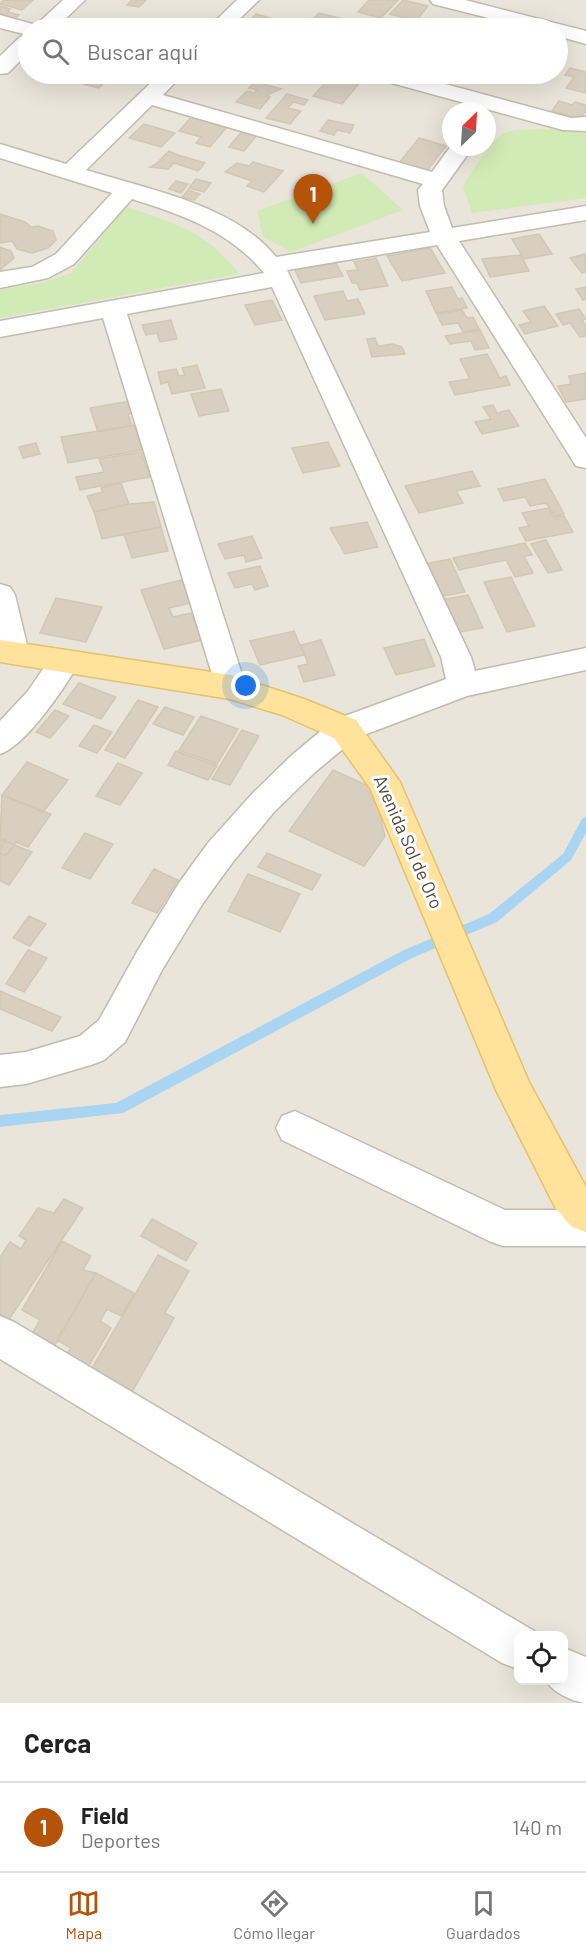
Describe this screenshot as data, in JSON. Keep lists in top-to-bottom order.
{
  "streets": {
    "main road": ["Avenida Sol de Oro"]
  },
  "north": "top right",
  "page": {
    "search": "Buscar aquí",
    "pins": "1",
    "heading": "Cerca",
    "list": [
      {
        "mark": "1",
        "name": "Field",
        "note": "Deportes",
        "value": "140 m"
      }
    ],
    "nav": ["Mapa", "Cómo llegar", "Guardados"]
  }
}
